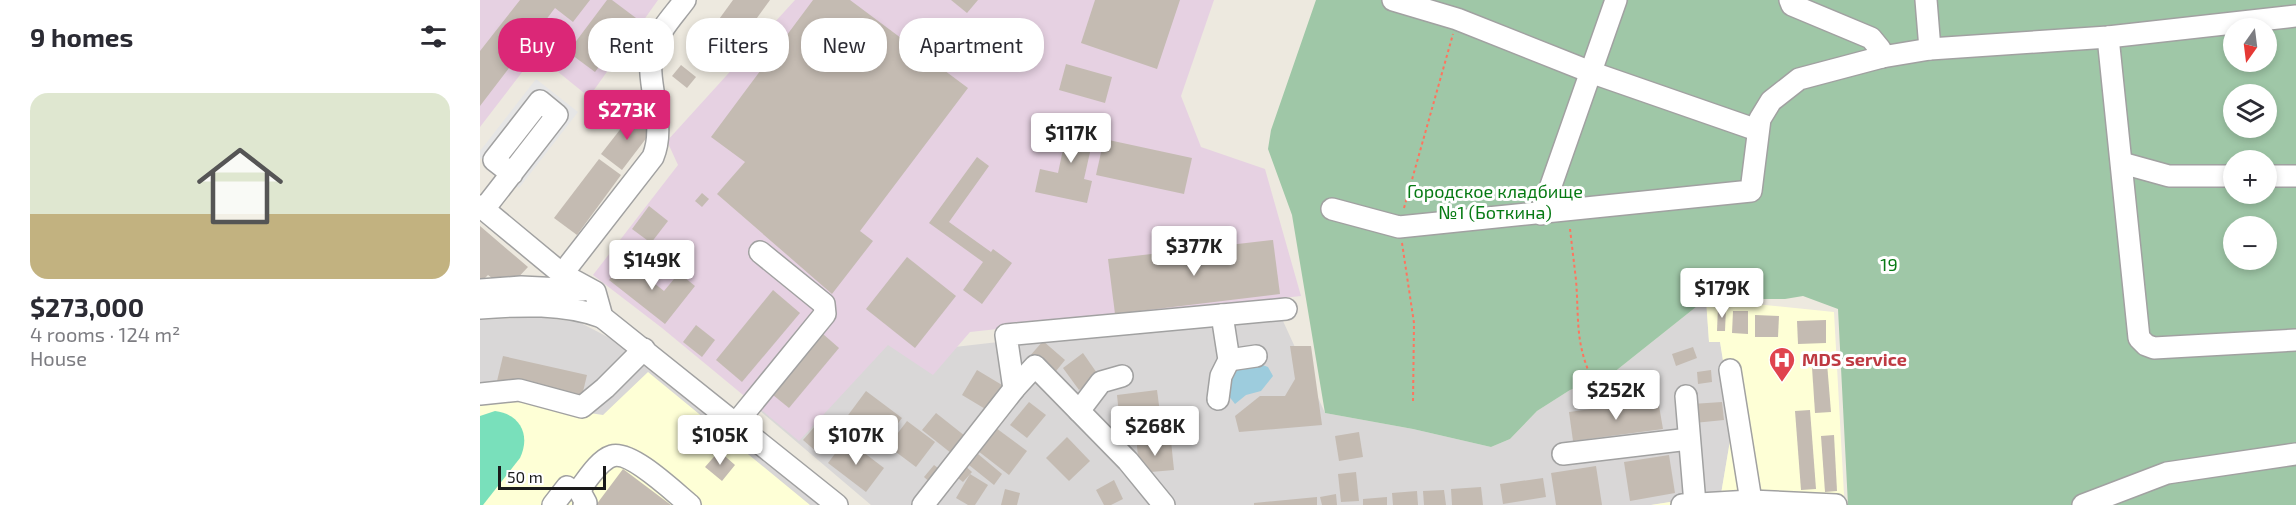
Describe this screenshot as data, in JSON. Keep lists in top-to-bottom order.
{
  "parks": ["Городское кладбище №1 (Боткина)", "19"],
  "places": {
    "hospital": ["MDS service"]
  },
  "scale_bar": "50 m",
  "north": "bottom",
  "page": {
    "heading": "9 homes",
    "map_buttons": ["+", "−"],
    "chip": [
      "Buy",
      "Rent",
      "Filters",
      "New",
      "Apartment"
    ],
    "list": [
      {
        "name": "$273,000",
        "note": "4 rooms · 124 m² · House"
      }
    ],
    "price": [
      "$273K",
      "$117K",
      "$377K",
      "$149K",
      "$179K",
      "$252K",
      "$268K",
      "$105K",
      "$107K"
    ],
    "scale": "50 m"
  }
}
